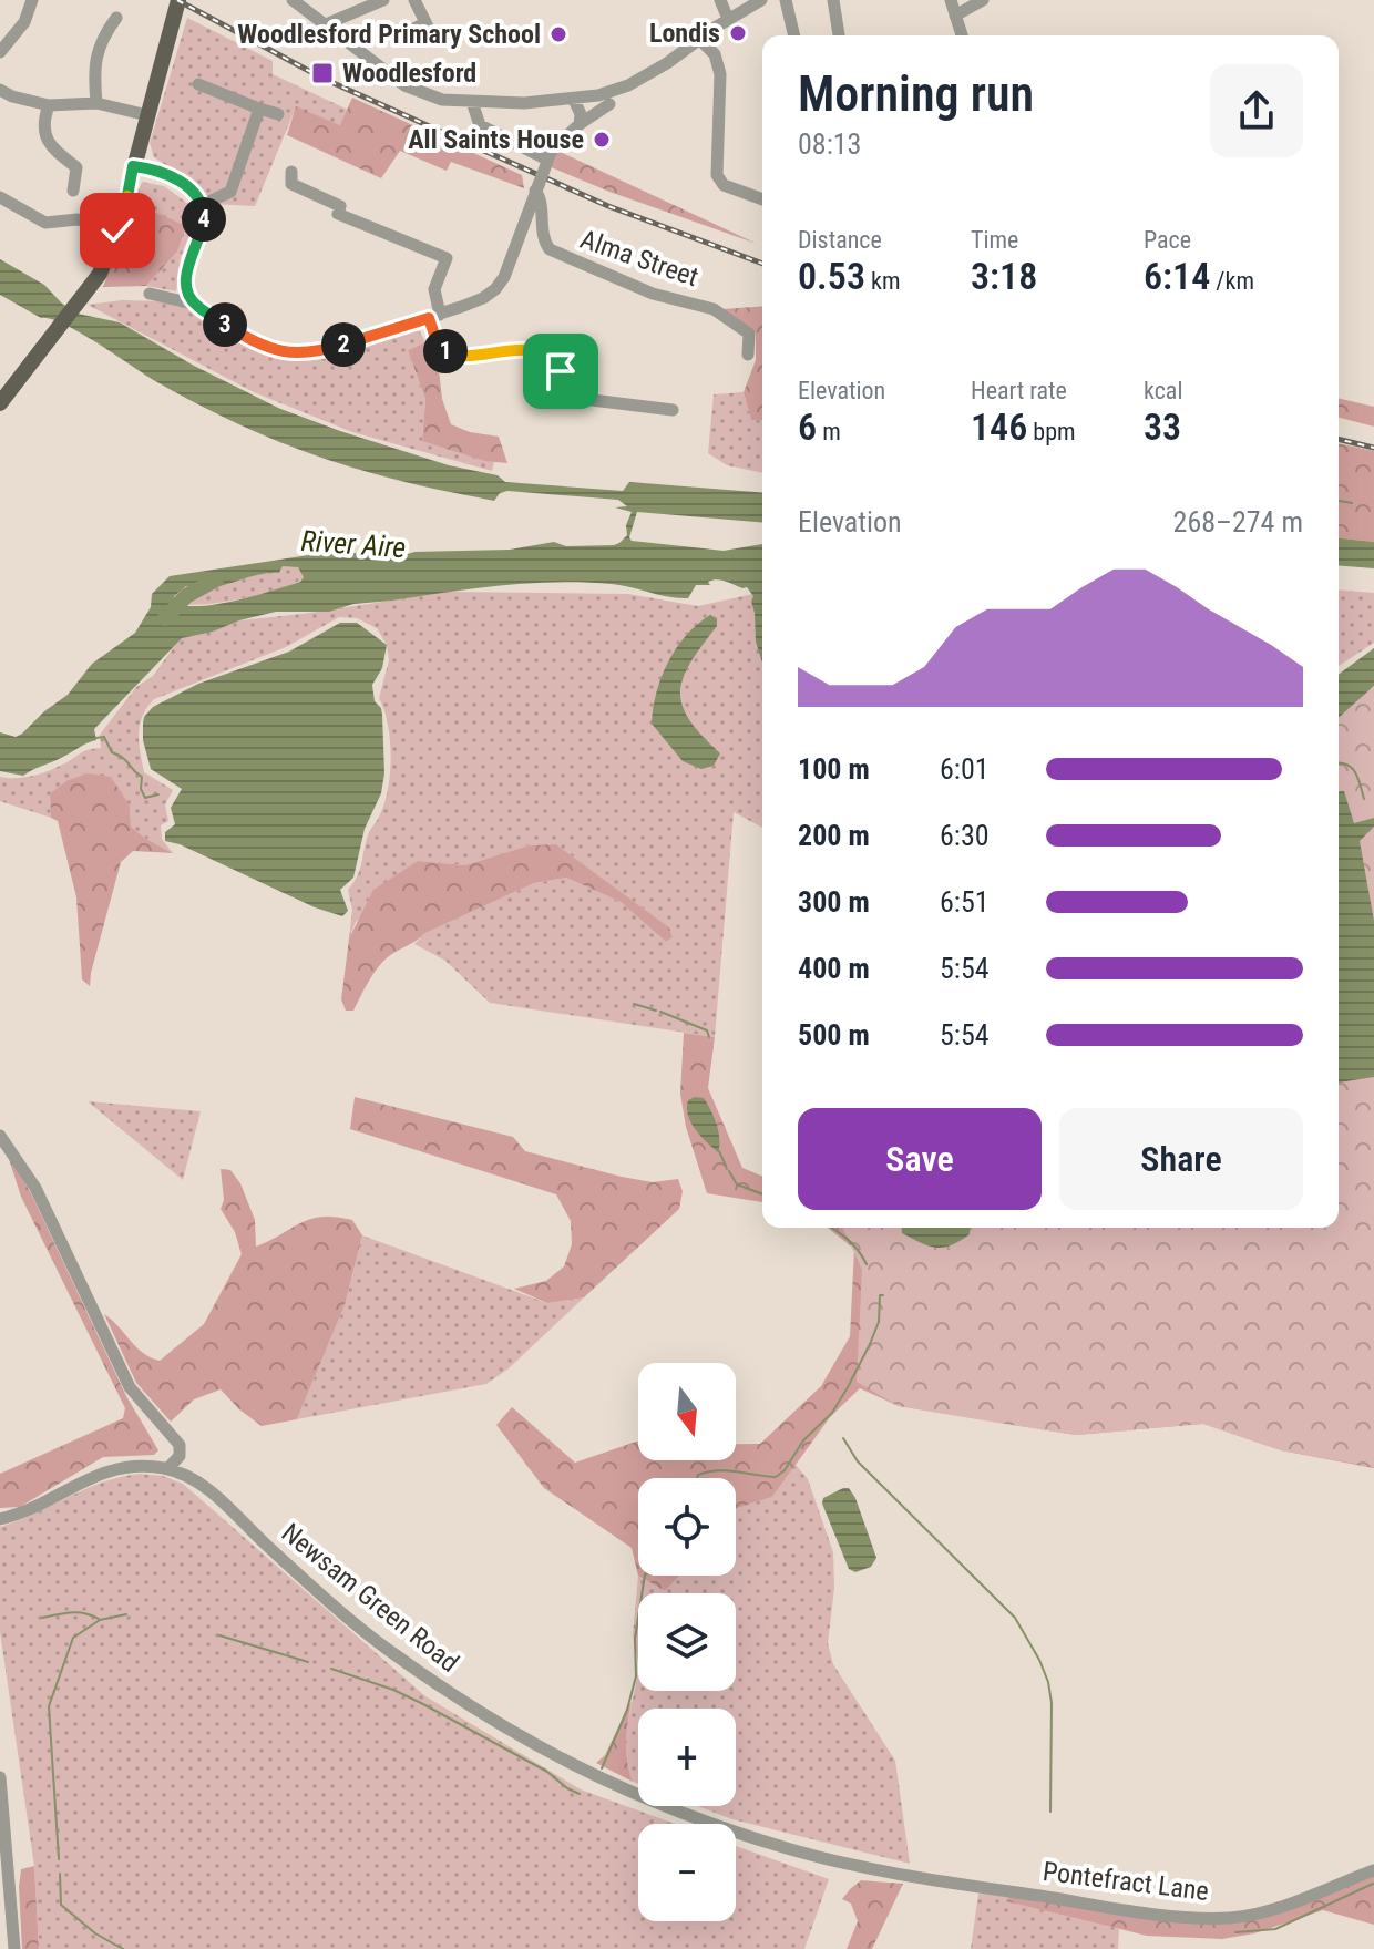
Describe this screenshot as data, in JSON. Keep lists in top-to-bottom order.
{
  "streets": {
    "street": ["Alma Street", "Newsam Green Road", "Pontefract Lane"]
  },
  "crossings": [
    ["Newsam Green Road", "Pontefract Lane"]
  ],
  "water": ["River Aire"],
  "places": {
    "other": ["Londis", "Woodlesford Primary School", "All Saints House"],
    "transit": ["Woodlesford"]
  },
  "north": "bottom",
  "page": {
    "heading": ["Morning run", "08:13"],
    "stats": [
      ["Distance", "0.53 km"],
      ["Time", "3:18"],
      ["Pace", "6:14 /km"],
      ["Elevation", "6 m"],
      ["Heart rate", "146 bpm"],
      ["kcal", "33"]
    ],
    "pins": [
      "4",
      "3",
      "2",
      "1"
    ],
    "chart": ["Elevation", "268–274 m"],
    "list": [
      {
        "name": "100 m",
        "note": "6:01"
      },
      {
        "name": "200 m",
        "note": "6:30"
      },
      {
        "name": "300 m",
        "note": "6:51"
      },
      {
        "name": "400 m",
        "note": "5:54"
      },
      {
        "name": "500 m",
        "note": "5:54"
      }
    ],
    "buttons": ["Save", "Share"],
    "map_buttons": ["+", "−"]
  }
}
